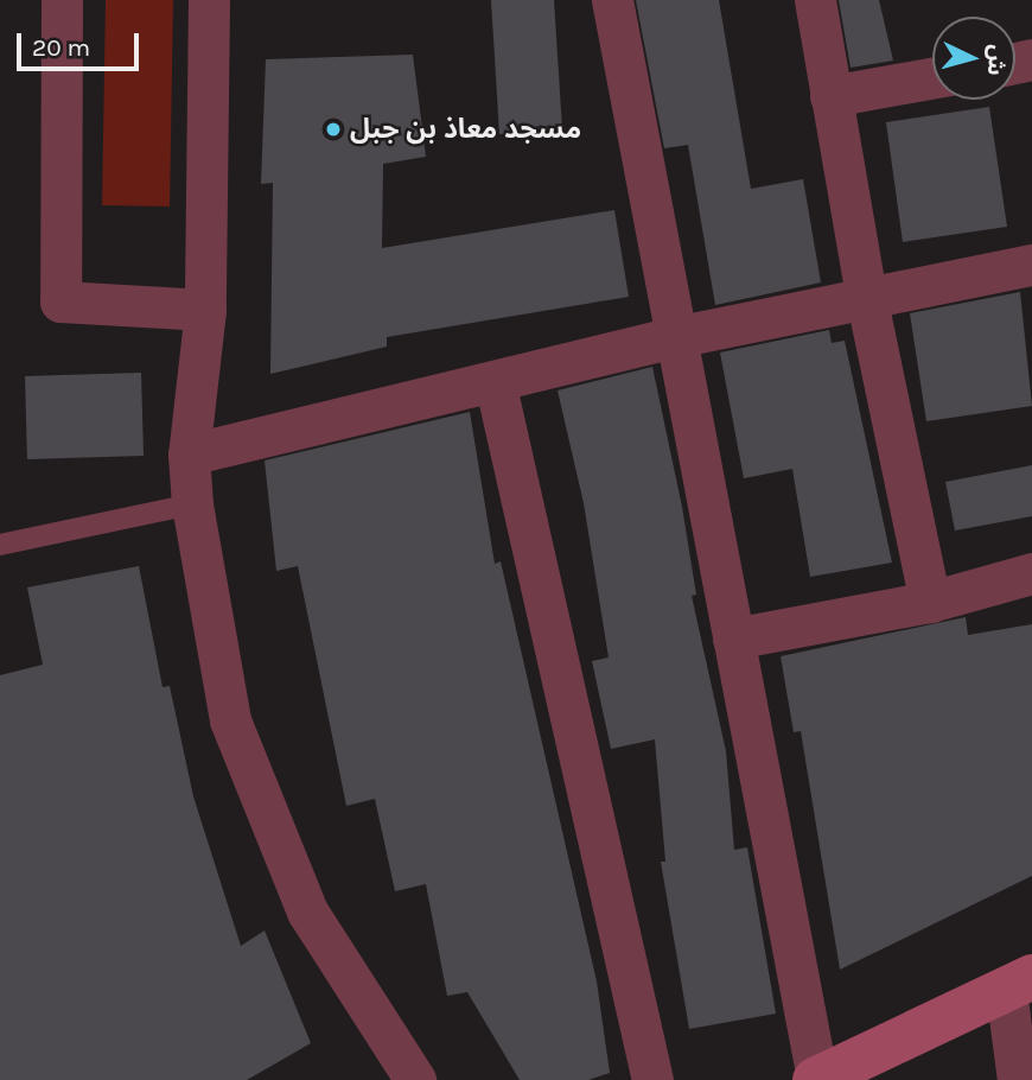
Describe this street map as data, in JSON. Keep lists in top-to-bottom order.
{
  "places": ["مسجد معاذ بن جبل"],
  "scale_bar": "20 m",
  "north": "right"
}
